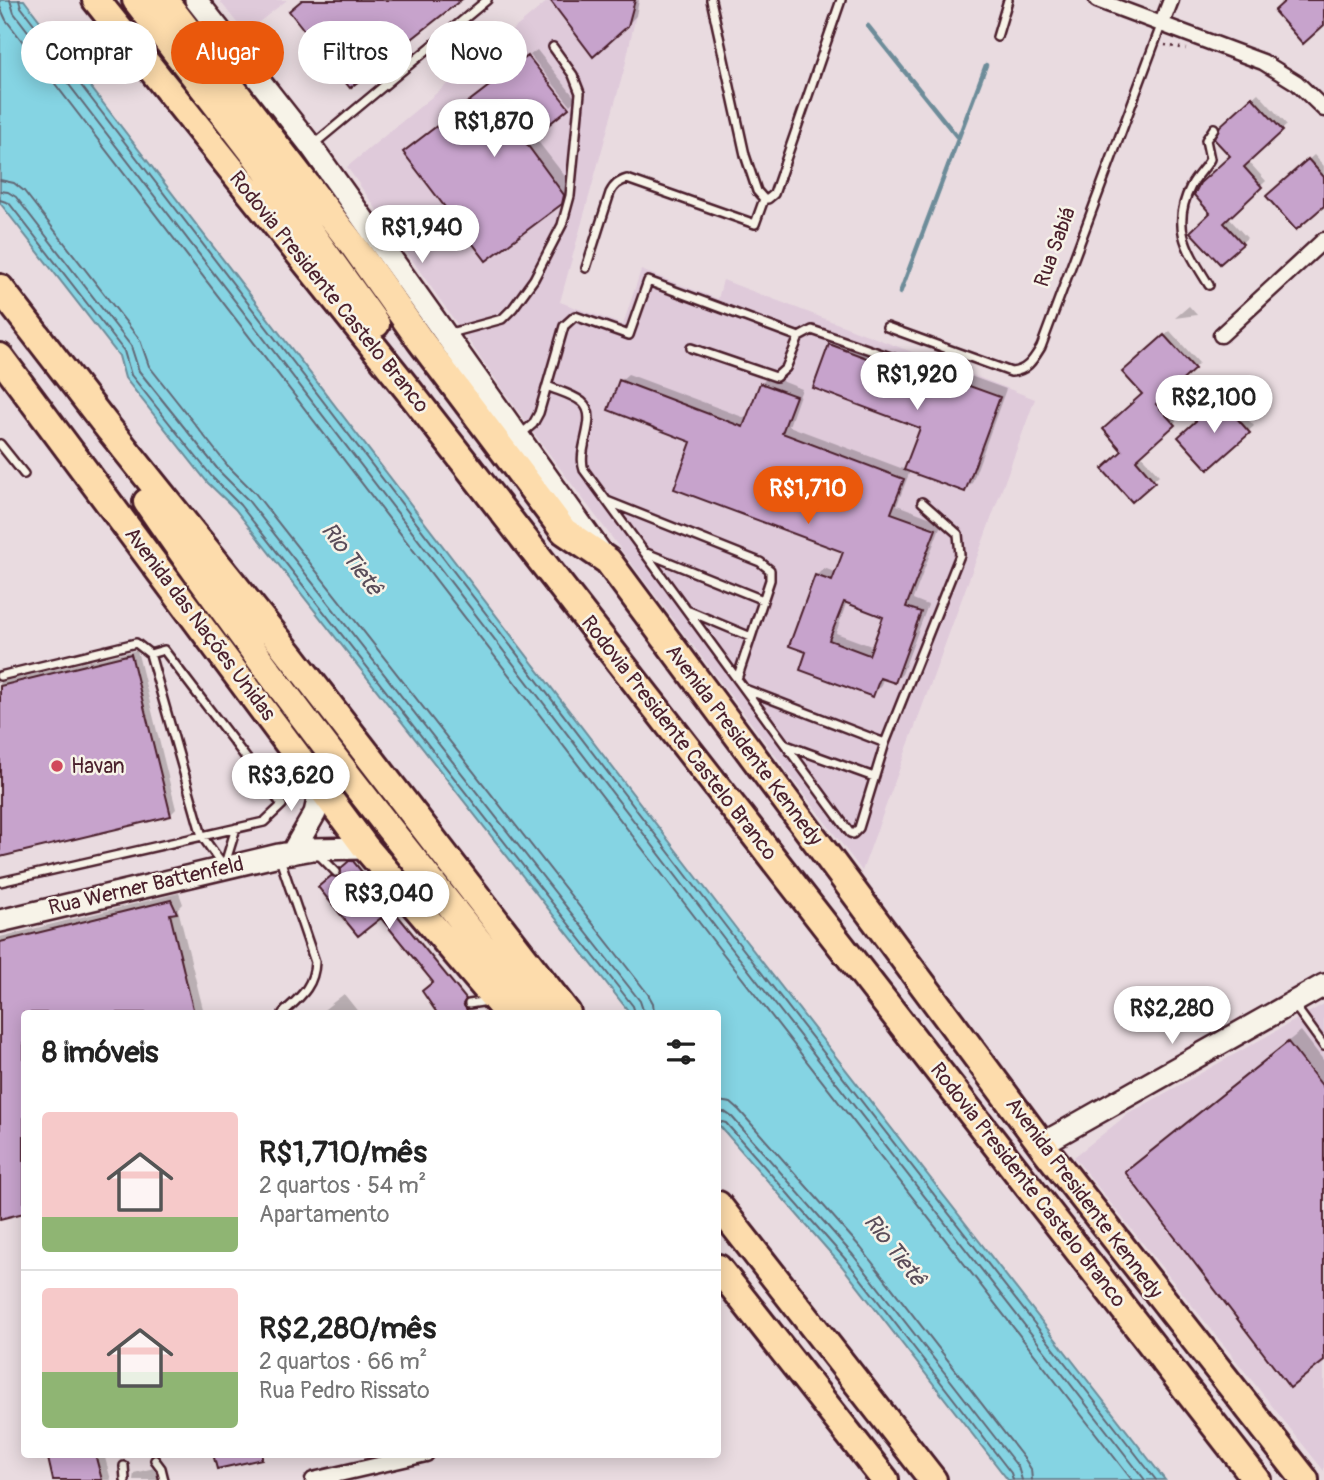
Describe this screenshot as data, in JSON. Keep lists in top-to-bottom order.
{
  "streets": {
    "highway": ["Rodovia Presidente Castelo Branco", "Avenida das Nações Unidas", "Avenida Presidente Kennedy"],
    "street": ["Rua Sabiá", "Rua Werner Battenfeld"]
  },
  "crossings": [
    ["Avenida das Nações Unidas", "Rua Werner Battenfeld"]
  ],
  "water": ["Rio Tietê"],
  "places": ["Havan"],
  "page": {
    "chip": [
      "Comprar",
      "Alugar",
      "Filtros",
      "Novo"
    ],
    "price": [
      "R$1,870",
      "R$1,940",
      "R$1,920",
      "R$2,100",
      "R$1,710",
      "R$3,620",
      "R$3,040",
      "R$2,280"
    ],
    "heading": "8 imóveis",
    "list": [
      {
        "name": "R$1,710/mês",
        "note": "2 quartos · 54 m² · Apartamento"
      },
      {
        "name": "R$2,280/mês",
        "note": "2 quartos · 66 m² · Rua Pedro Rissato"
      }
    ]
  }
}
